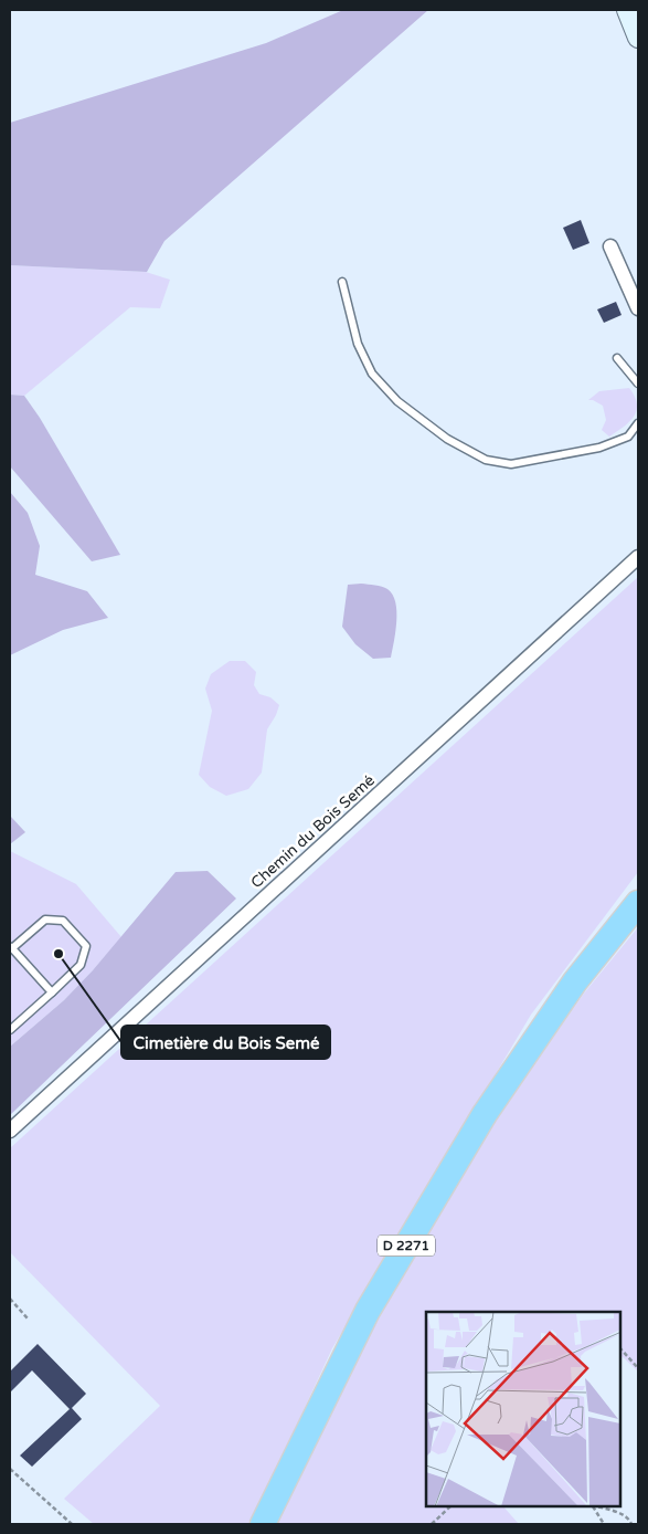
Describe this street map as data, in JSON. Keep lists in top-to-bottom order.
{
  "streets": {
    "highway": ["D 2271"],
    "street": ["Chemin du Bois Semé"]
  },
  "places": ["Cimetière du Bois Semé"]
}
